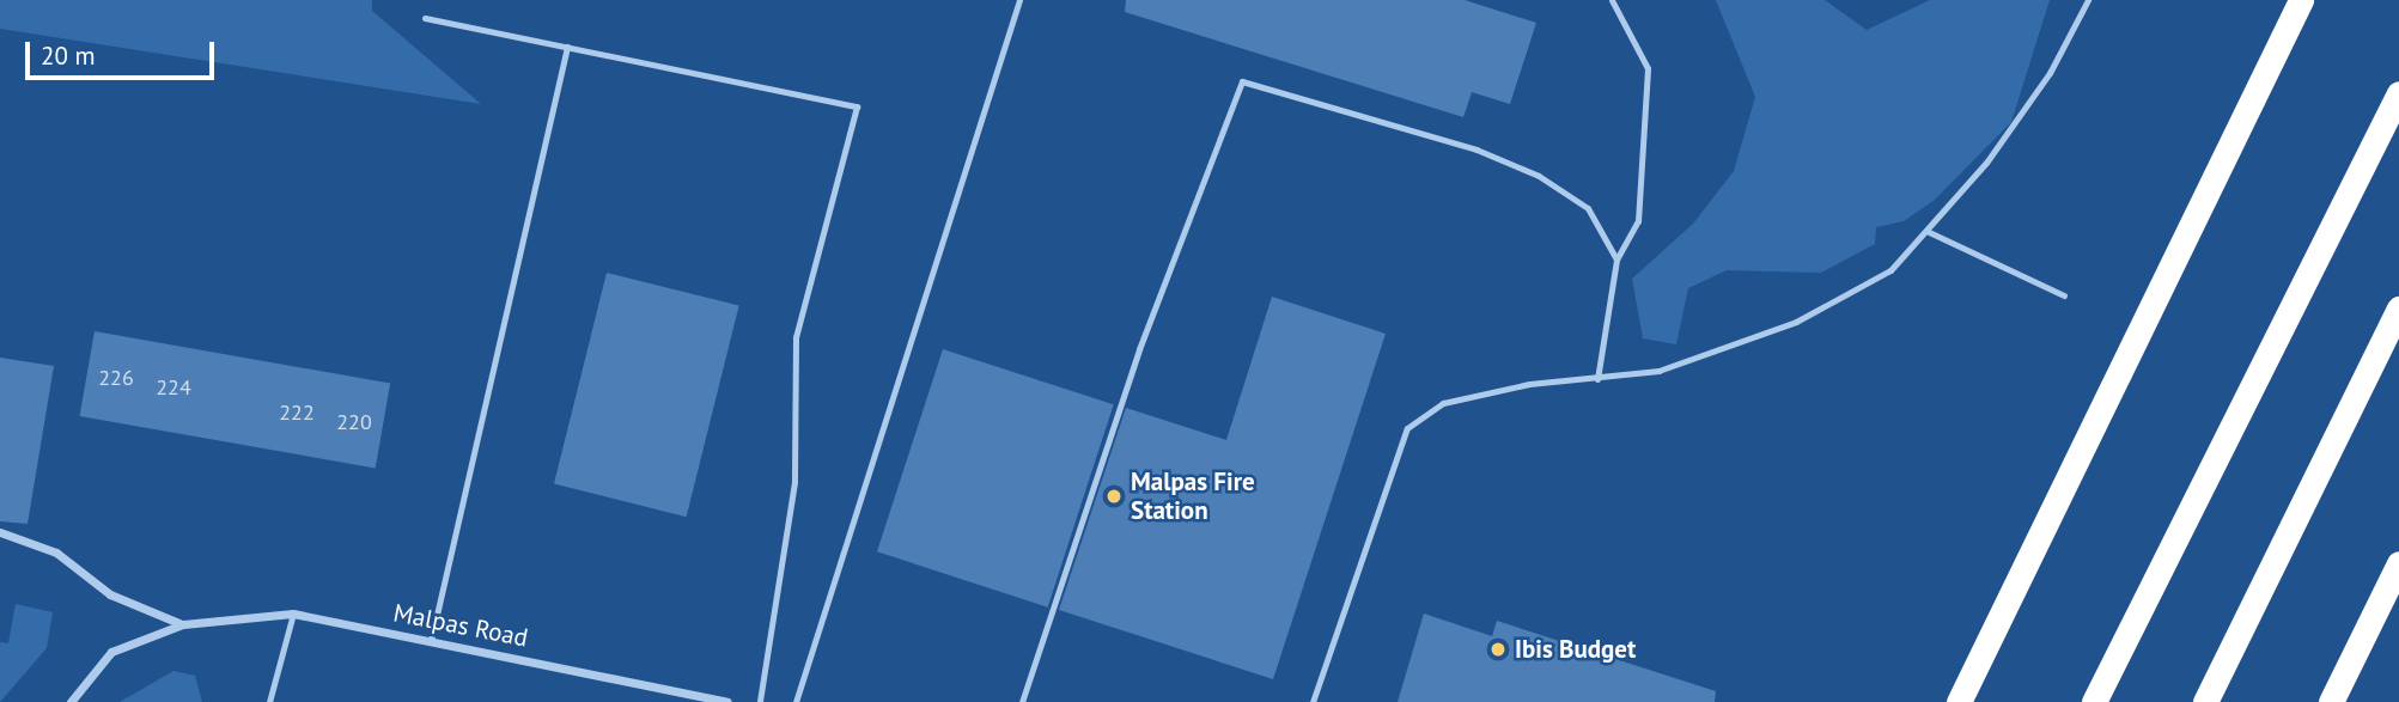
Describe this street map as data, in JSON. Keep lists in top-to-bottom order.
{
  "streets": {
    "street": ["Malpas Road"]
  },
  "places": ["Malpas Fire Station", "Ibis Budget"],
  "house_numbers": [
    "226",
    "224",
    "222",
    "220"
  ],
  "scale_bar": "20 m"
}
